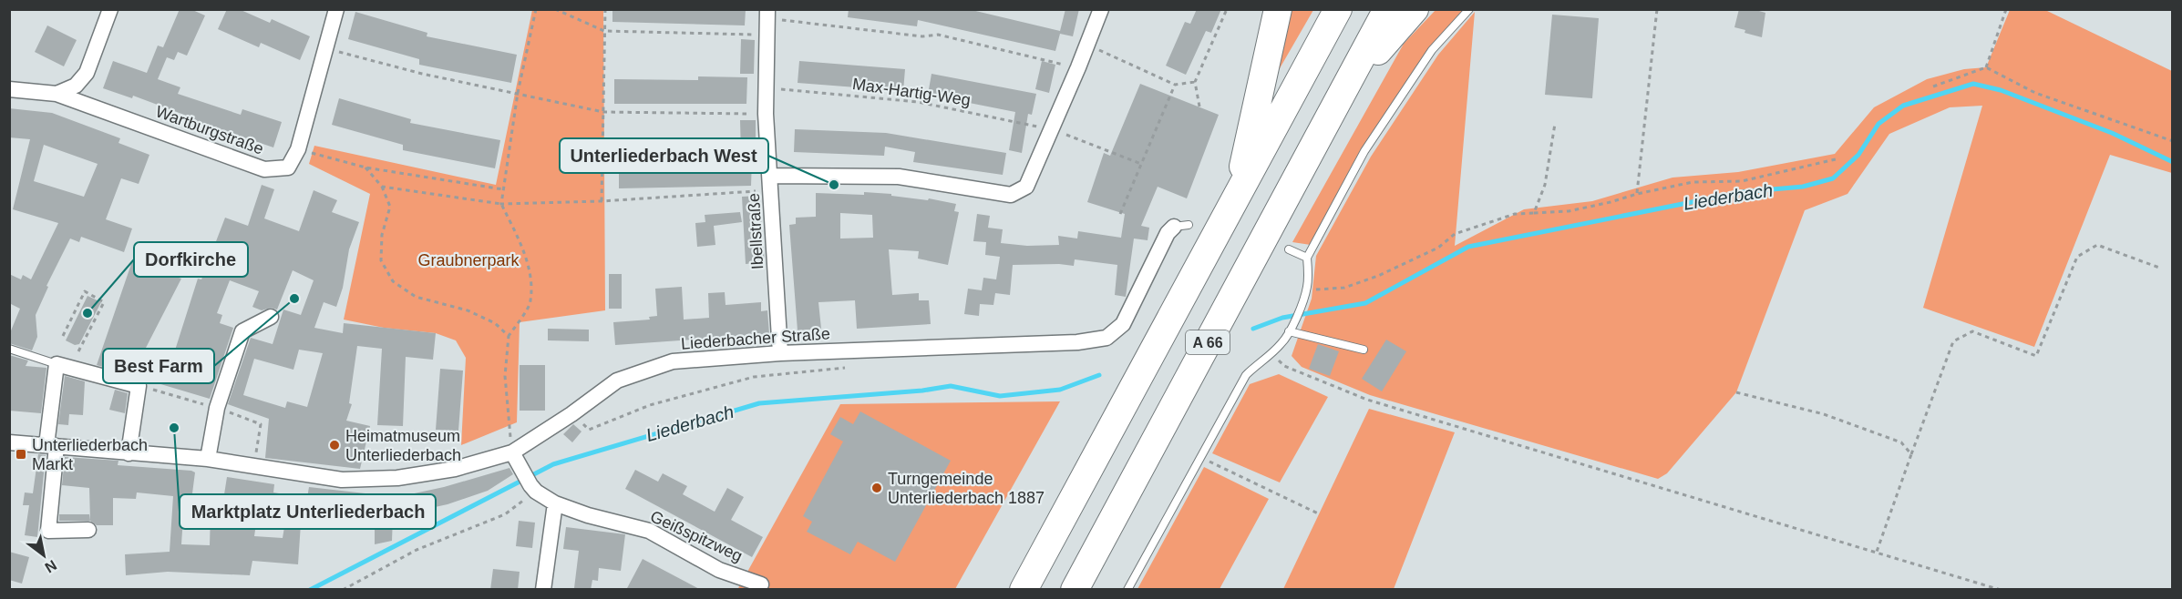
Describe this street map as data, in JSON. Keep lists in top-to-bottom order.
{
  "streets": {
    "highway": ["A 66"],
    "street": [
      "Wartburgstraße",
      "Ibellstraße",
      "Liederbacher Straße",
      "Geißspitzweg"
    ],
    "path": ["Max-Hartig-Weg"]
  },
  "crossings": [
    ["Max-Hartig-Weg", "Ibellstraße"],
    ["Ibellstraße", "Liederbacher Straße"]
  ],
  "water": ["Liederbach"],
  "parks": ["Graubnerpark"],
  "places": {
    "other": [
      "Unterliederbach West",
      "Best Farm",
      "Dorfkirche",
      "Marktplatz Unterliederbach",
      "Heimatmuseum Unterliederbach",
      "Turngemeinde Unterliederbach 1887"
    ],
    "transit": ["Unterliederbach Markt"]
  },
  "north": "bottom right"
}
